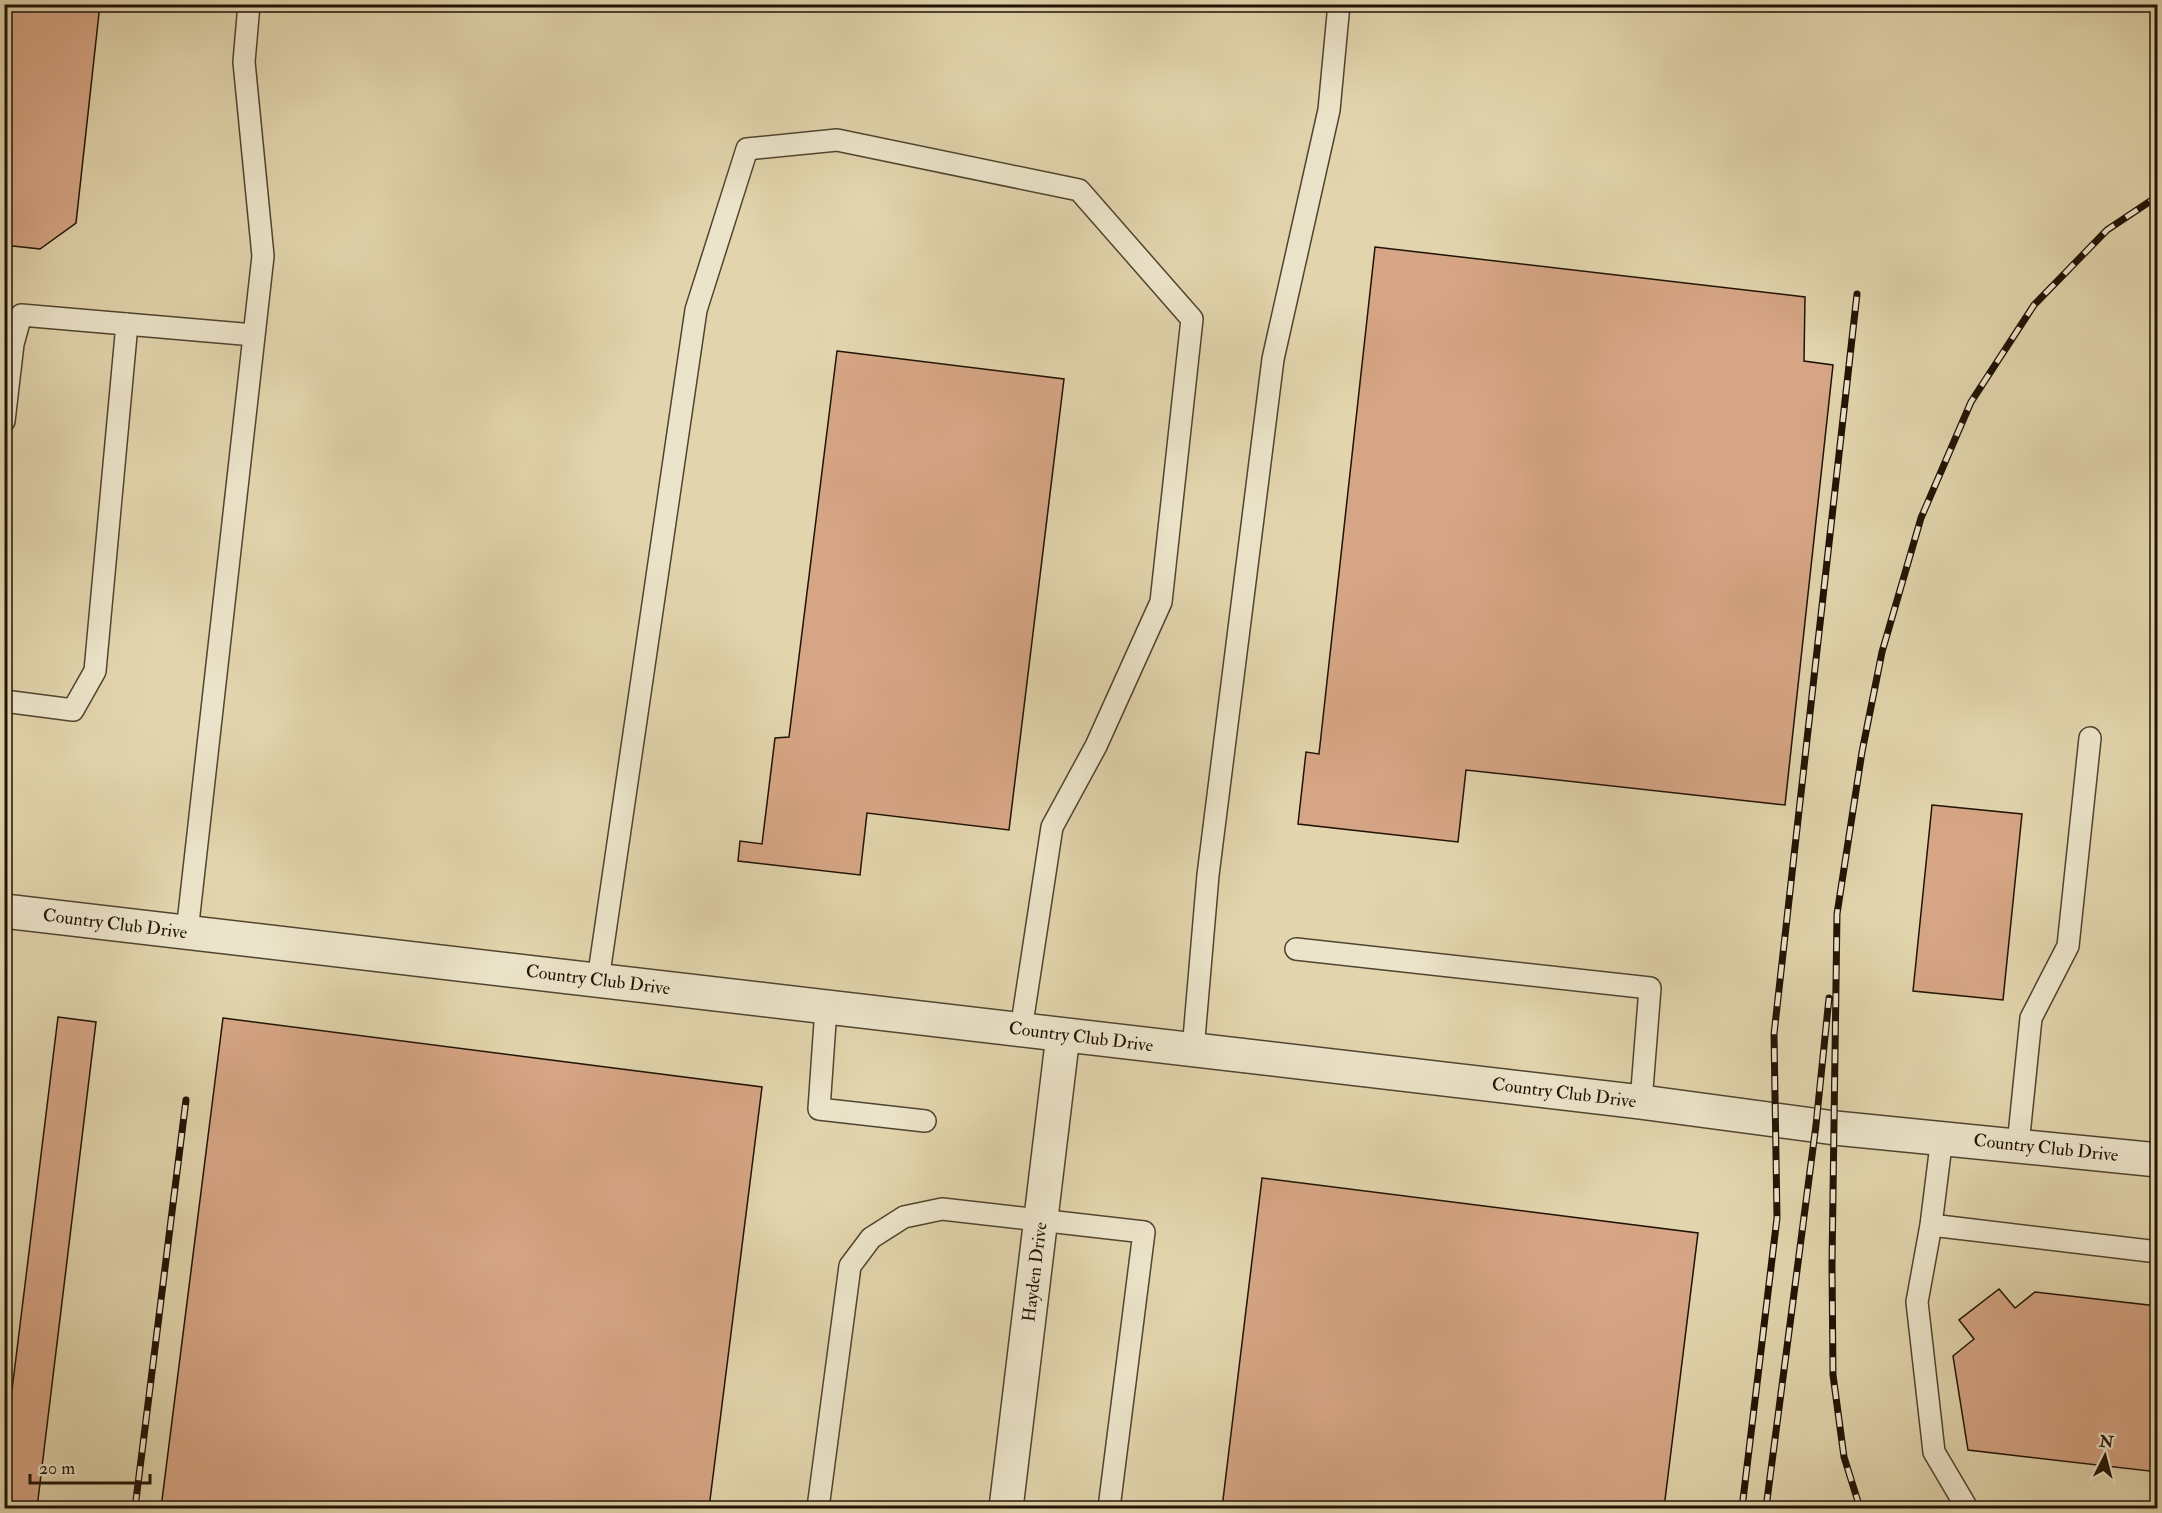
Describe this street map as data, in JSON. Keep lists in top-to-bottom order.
{
  "streets": {
    "street": ["Country Club Drive", "Hayden Drive"]
  },
  "crossings": [
    ["Country Club Drive", "Hayden Drive"]
  ],
  "scale_bar": "20 m",
  "north": "top"
}
